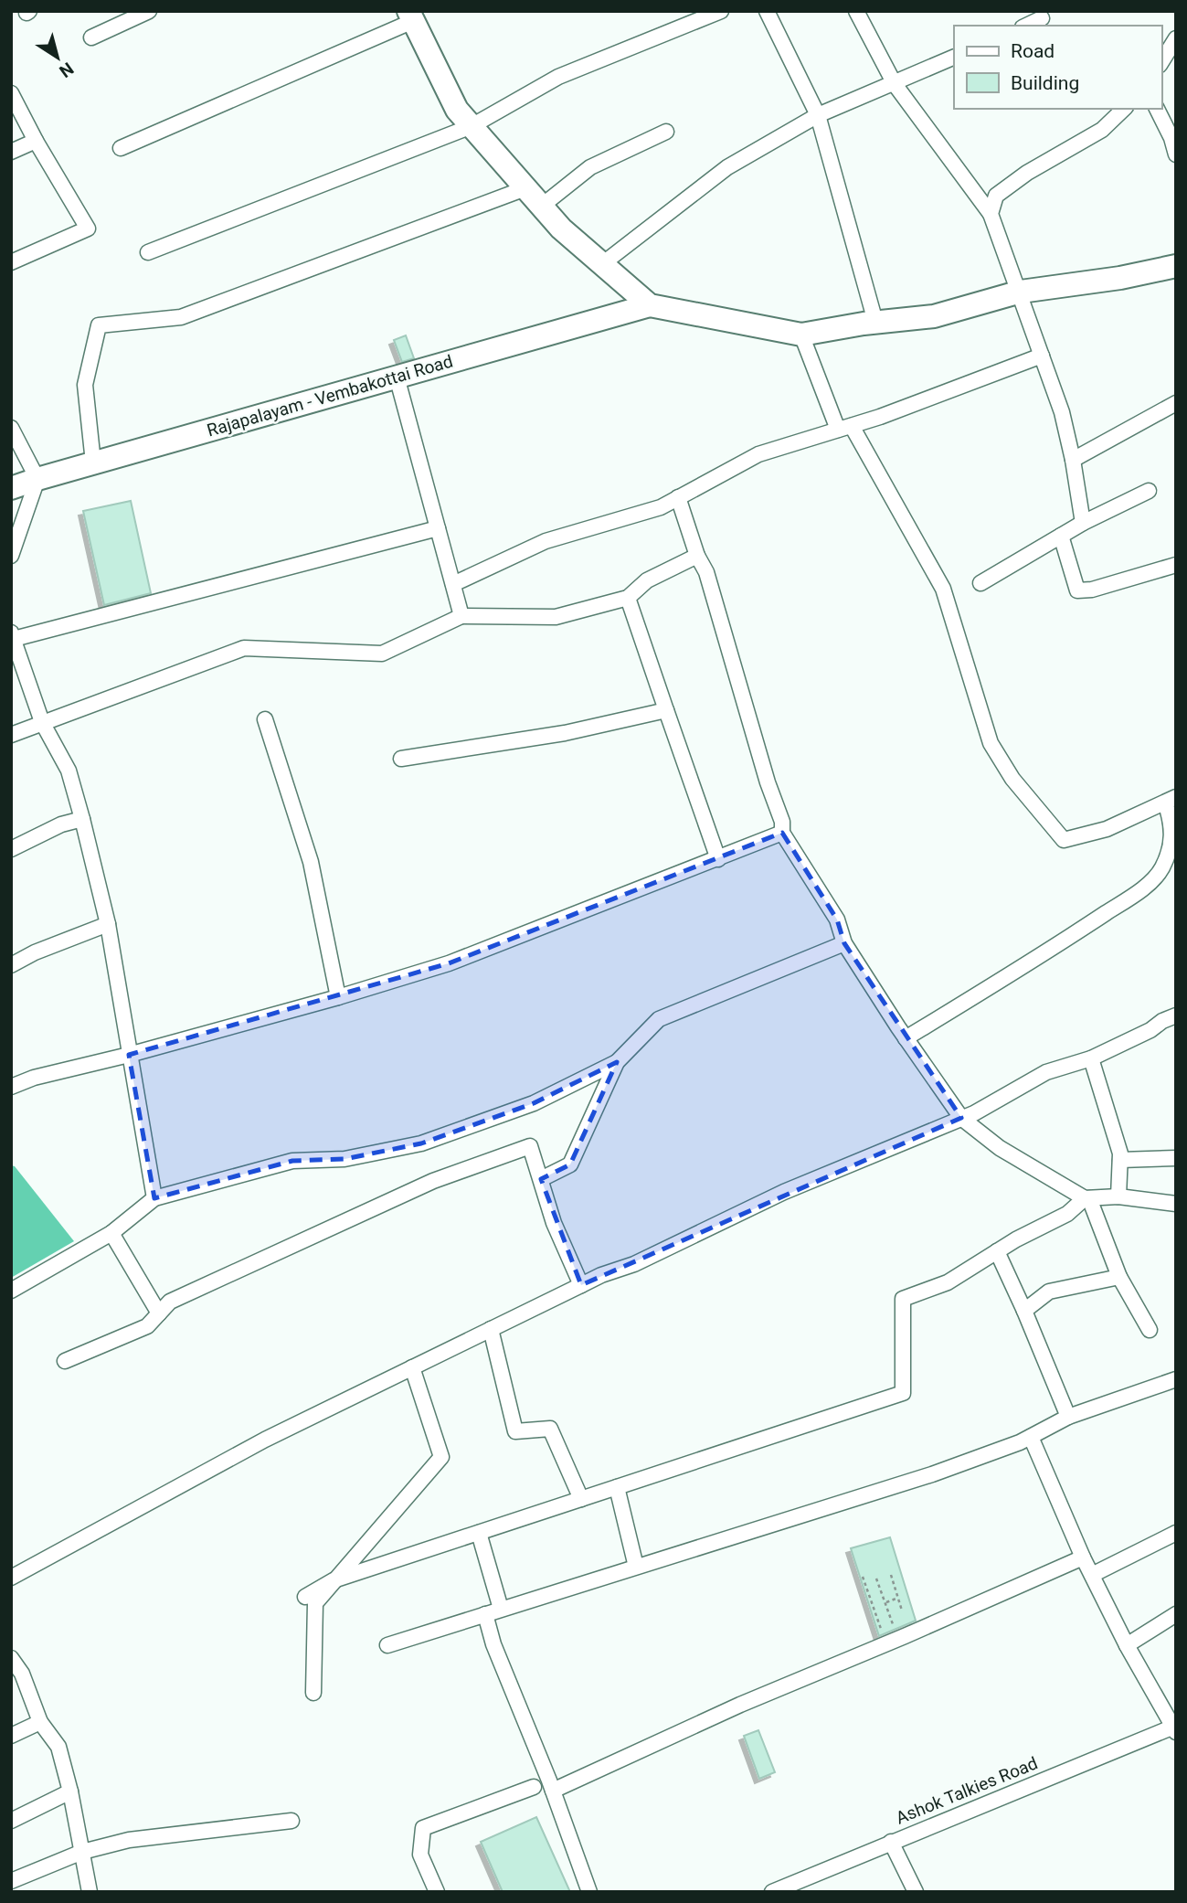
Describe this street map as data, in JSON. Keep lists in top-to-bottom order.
{
  "streets": {
    "main road": ["Rajapalayam - Vembakottai Road"],
    "street": ["Ashok Talkies Road"]
  },
  "legend": ["Road", "Building"],
  "north": "bottom right"
}
